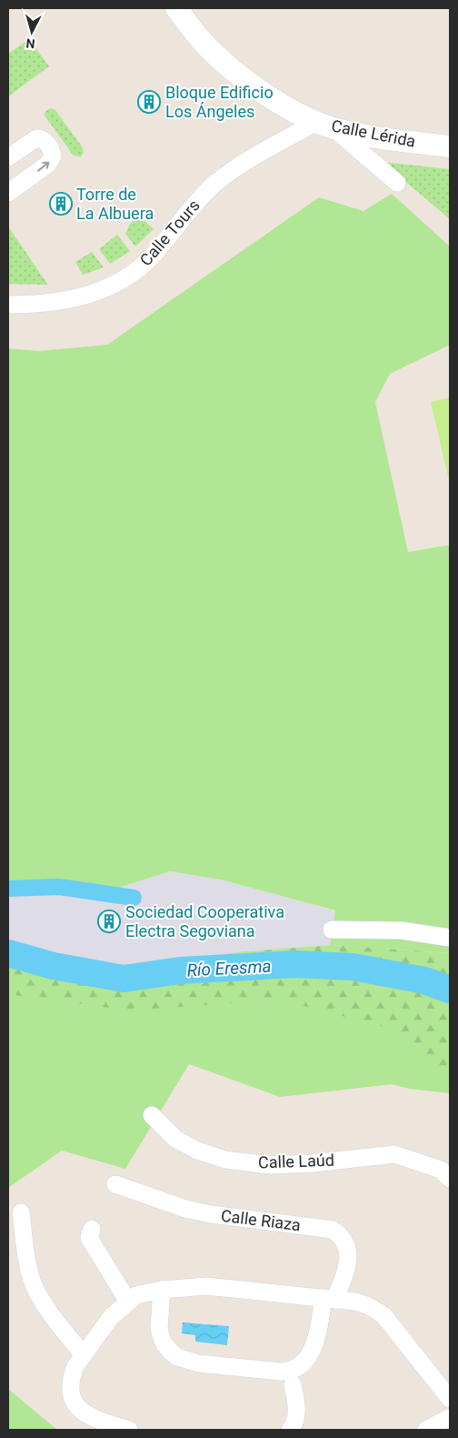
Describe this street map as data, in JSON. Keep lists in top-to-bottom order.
{
  "streets": {
    "street": [
      "Calle Lérida",
      "Calle Tours",
      "Calle Laúd",
      "Calle Riaza"
    ]
  },
  "crossings": [
    ["Calle Lérida", "Calle Tours"]
  ],
  "water": ["Río Eresma"],
  "places": {
    "building": ["Bloque Edificio Los Ángeles", "Torre de La Albuera", "Sociedad Cooperativa Electra Segoviana"]
  },
  "north": "bottom"
}
